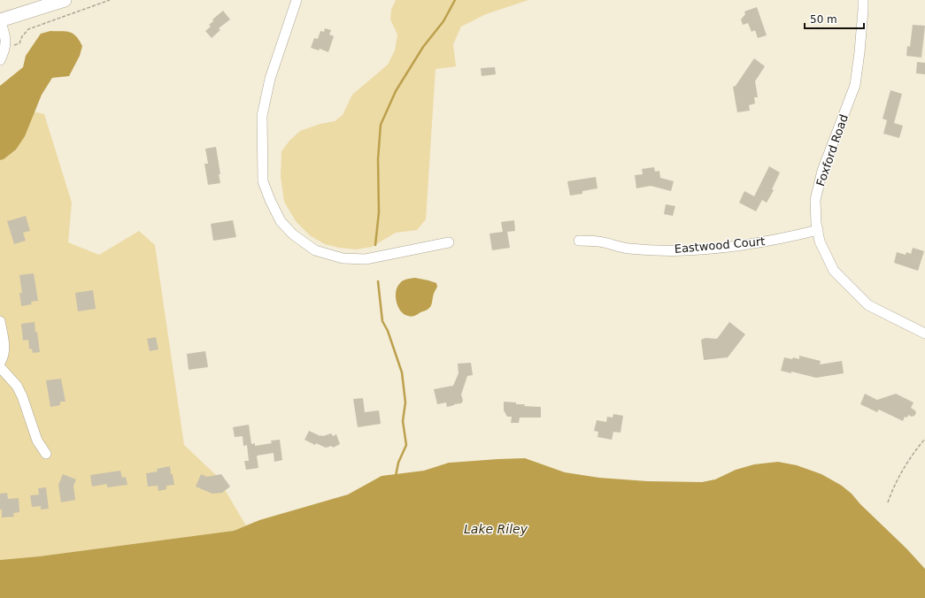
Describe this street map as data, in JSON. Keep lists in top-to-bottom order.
{
  "streets": {
    "street": ["Foxford Road", "Eastwood Court"]
  },
  "crossings": [
    ["Foxford Road", "Eastwood Court"]
  ],
  "water": ["Lake Riley"],
  "scale_bar": "50 m"
}
